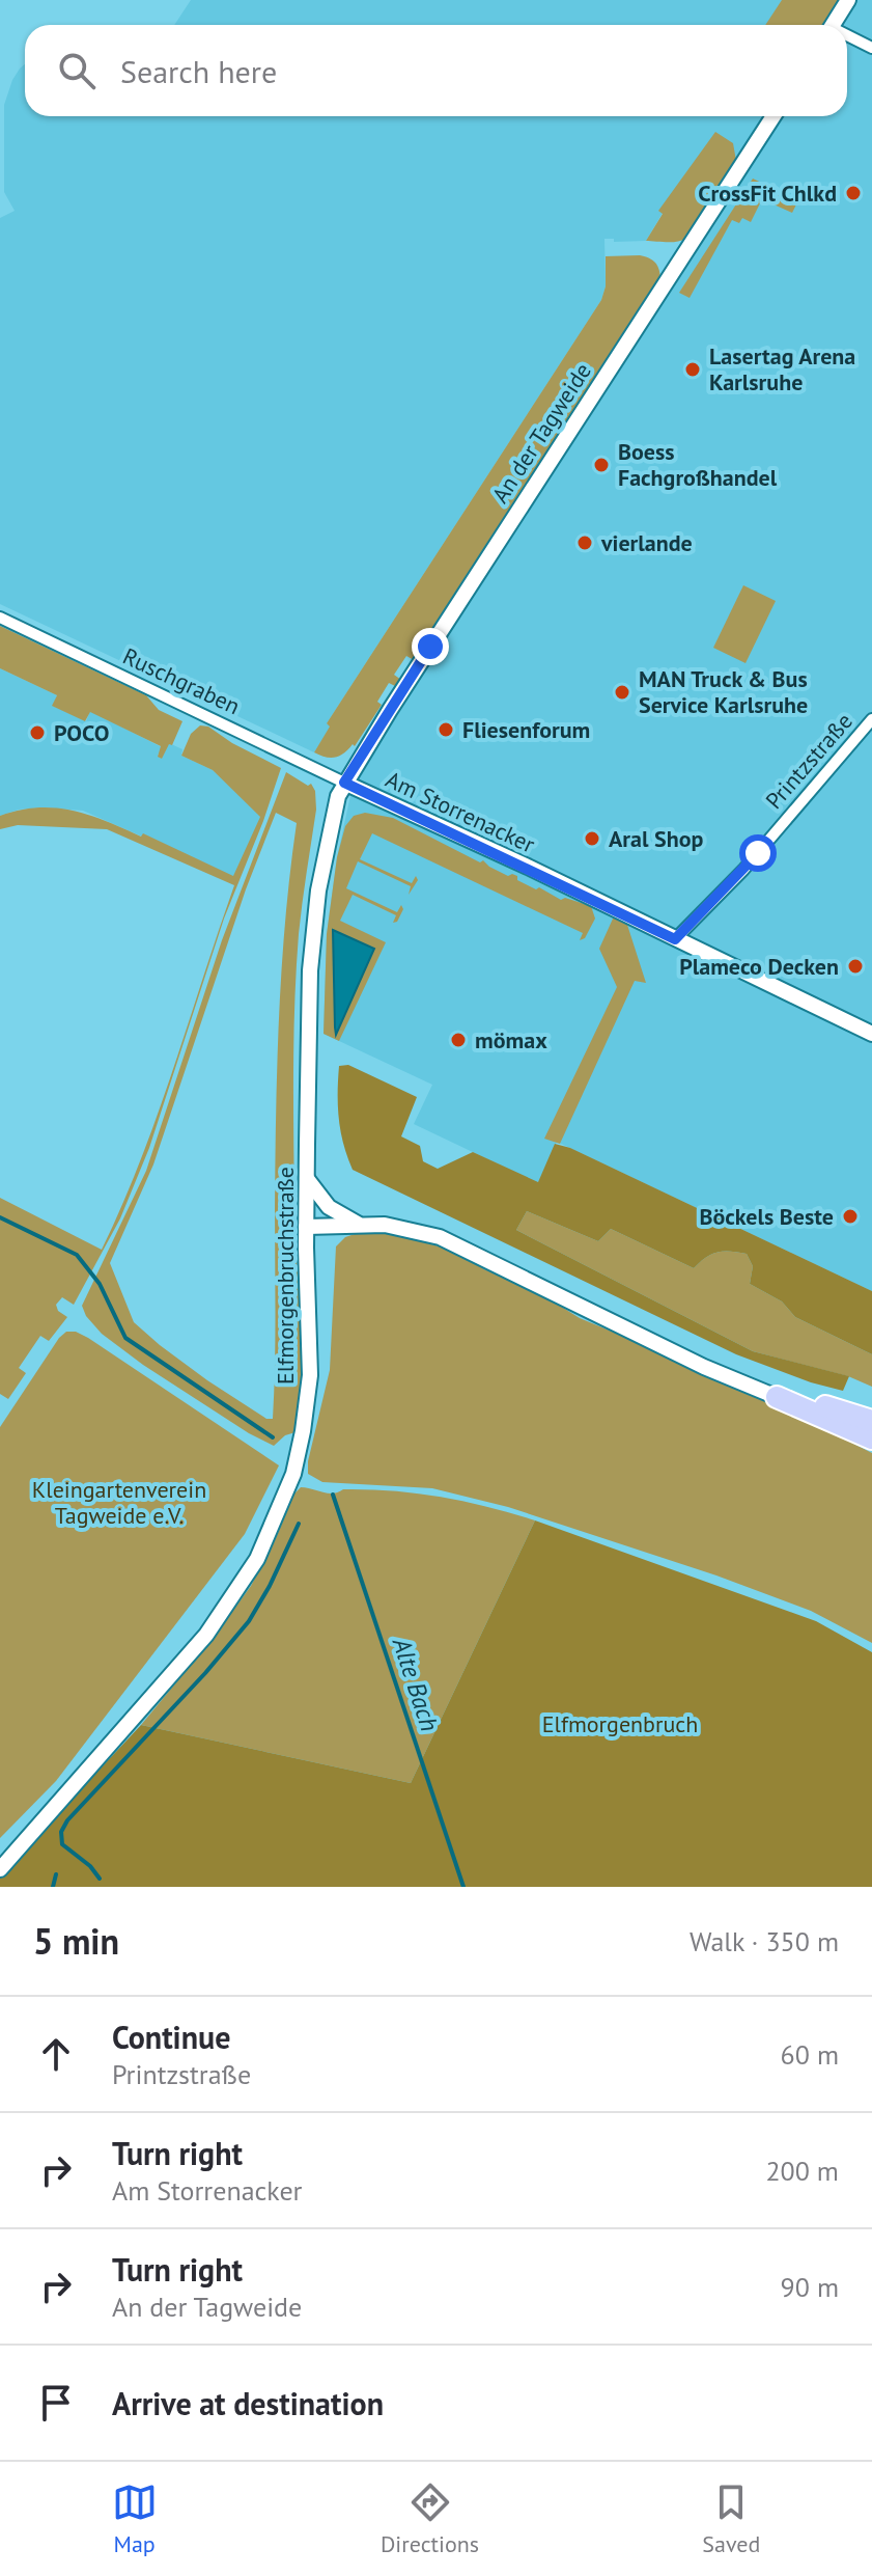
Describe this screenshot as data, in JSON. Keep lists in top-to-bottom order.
{
  "streets": {
    "main road": ["An der Tagweide", "Am Storrenacker", "Elfmorgenbruchstraße"],
    "street": ["Ruschgraben", "Printzstraße"]
  },
  "crossings": [
    ["An der Tagweide", "Ruschgraben"],
    ["An der Tagweide", "Am Storrenacker"],
    ["An der Tagweide", "Elfmorgenbruchstraße"],
    ["Ruschgraben", "Am Storrenacker"],
    ["Ruschgraben", "Elfmorgenbruchstraße"],
    ["Printzstraße", "Am Storrenacker"],
    ["Am Storrenacker", "Elfmorgenbruchstraße"]
  ],
  "water": ["Alte Bach"],
  "parks": ["Kleingartenverein Tagweide e.V.", "Elfmorgenbruch"],
  "places": [
    "CrossFit Chlkd",
    "Lasertag Arena Karlsruhe",
    "Boess Fachgroßhandel",
    "vierlande",
    "MAN Truck & Bus Service Karlsruhe",
    "Fliesenforum",
    "POCO",
    "Aral Shop",
    "Plameco Decken",
    "mömax",
    "Böckels Beste"
  ],
  "page": {
    "search": "Search here",
    "heading": ["5 min", "Walk · 350 m"],
    "list": [
      ["Continue", "Printzstraße", "60 m"],
      ["Turn right", "Am Storrenacker", "200 m"],
      ["Turn right", "An der Tagweide", "90 m"],
      "Arrive at destination"
    ],
    "nav": ["Map", "Directions", "Saved"]
  }
}
